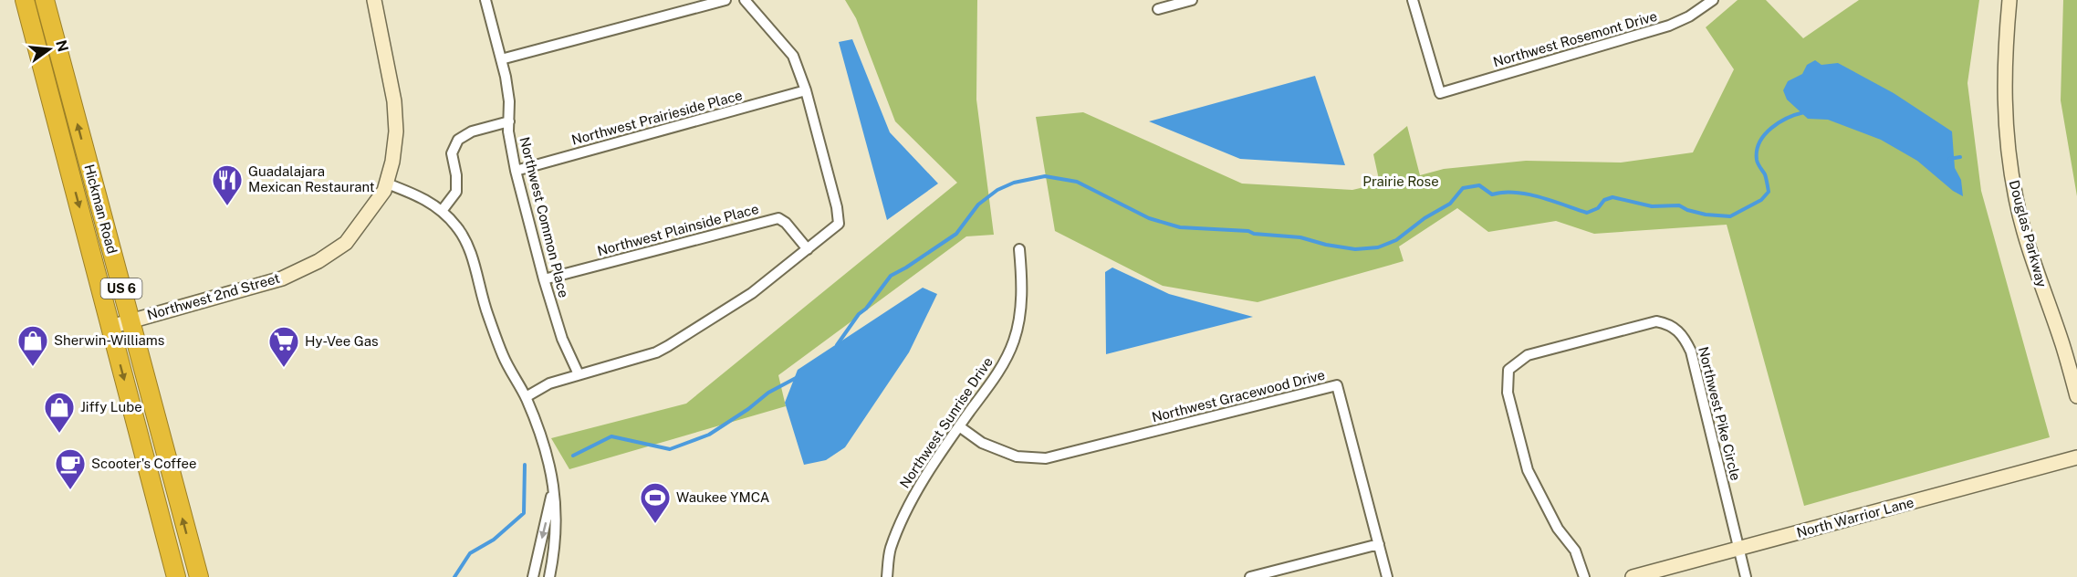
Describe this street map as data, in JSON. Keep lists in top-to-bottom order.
{
  "streets": {
    "highway": ["Hickman Road", "US 6"],
    "street": [
      "Northwest Rosemont Drive",
      "Northwest Prairieside Place",
      "Northwest Common Place",
      "Northwest Plainside Place",
      "Douglas Parkway",
      "Northwest 2nd Street",
      "Northwest Gracewood Drive",
      "Northwest Pike Circle",
      "Northwest Sunrise Drive",
      "North Warrior Lane"
    ]
  },
  "crossings": [
    ["Northwest Prairieside Place", "Northwest Common Place"],
    ["Hickman Road", "Northwest 2nd Street"],
    ["Northwest Common Place", "Northwest Plainside Place"],
    ["Northwest Gracewood Drive", "Northwest Sunrise Drive"],
    ["Northwest Pike Circle", "North Warrior Lane"]
  ],
  "parks": ["Prairie Rose"],
  "places": {
    "restaurant": ["Guadalajara Mexican Restaurant"],
    "shop": ["Sherwin-Williams", "Jiffy Lube"],
    "supermarket": ["Hy-Vee Gas"],
    "cafe": ["Scooter's Coffee"],
    "sports": ["Waukee YMCA"]
  },
  "north": "right"
}
